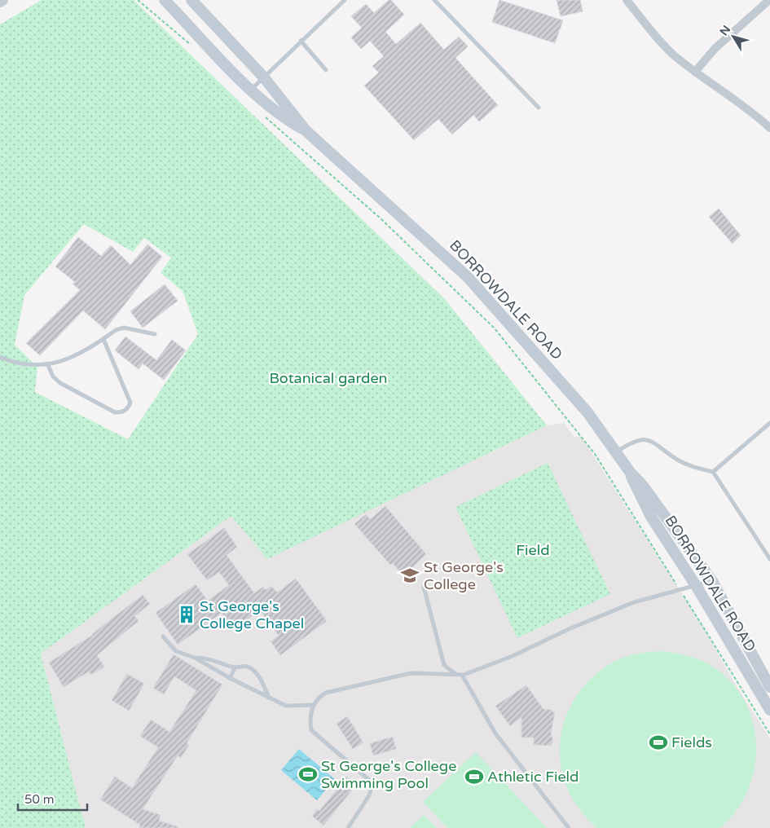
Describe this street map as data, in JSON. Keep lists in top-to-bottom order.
{
  "streets": {
    "main road": ["BORROWDALE ROAD"]
  },
  "parks": ["Botanical garden", "Field"],
  "places": {
    "school or university": ["St George's College"],
    "building": ["St George's College Chapel"],
    "sports": ["Fields", "St George's College Swimming Pool", "Athletic Field"]
  },
  "scale_bar": "50 m",
  "north": "top left"
}
